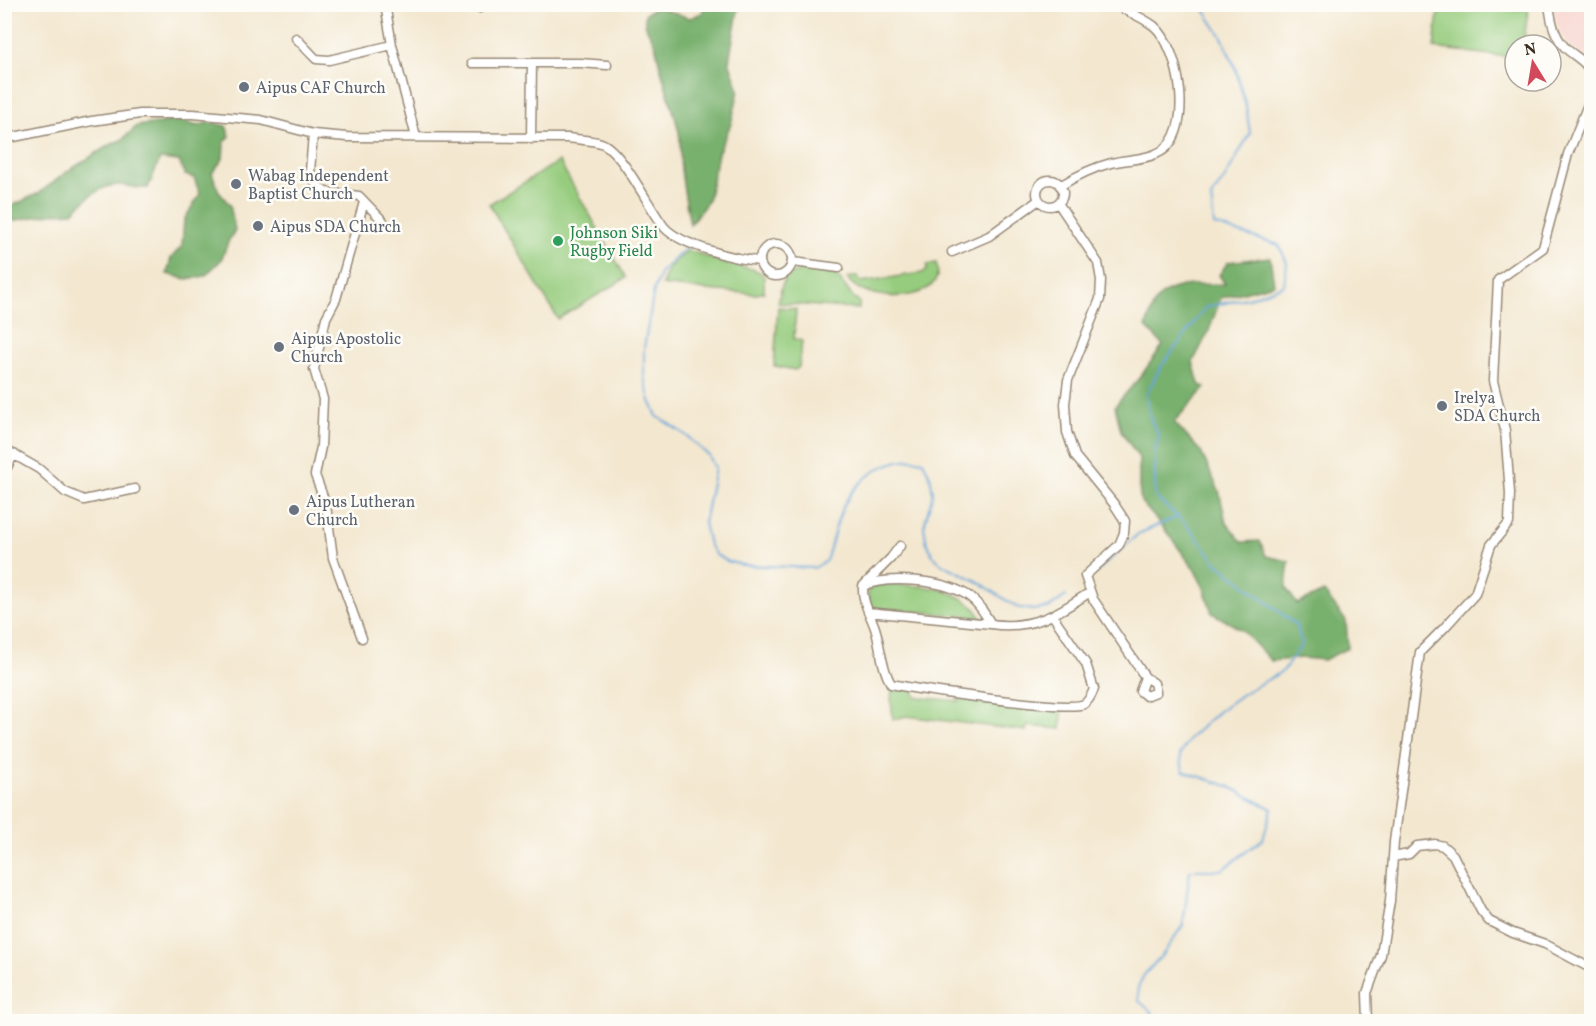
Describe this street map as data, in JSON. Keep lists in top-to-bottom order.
{
  "places": [
    "Aipus CAF Church",
    "Wabag Independent Baptist Church",
    "Aipus SDA Church",
    "Johnson Siki Rugby Field",
    "Aipus Apostolic Church",
    "Irelya SDA Church",
    "Aipus Lutheran Church"
  ],
  "north": "top"
}
